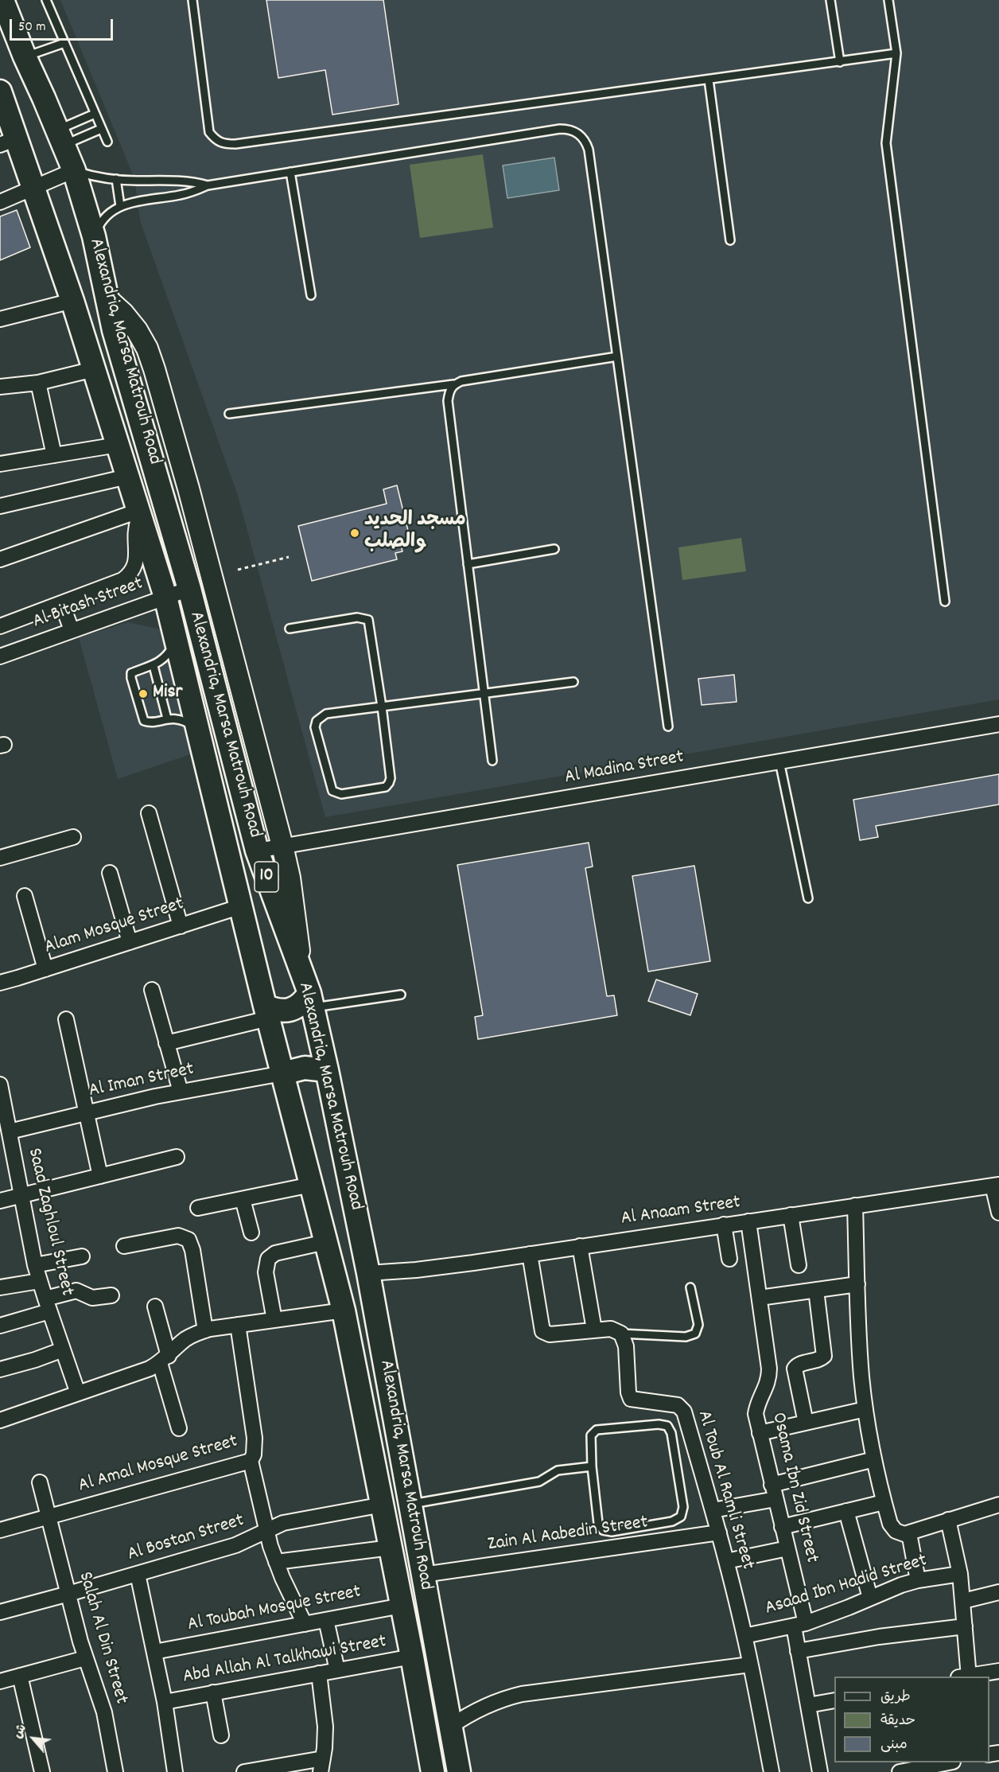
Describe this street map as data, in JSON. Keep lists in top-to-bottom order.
{
  "streets": {
    "main road": ["Alexandria, Marsa Matrouh Road", "10"],
    "street": [
      "Al Bitash Street",
      "Al Madina Street",
      "Alam Mosque Street",
      "Al Iman Street",
      "Al Anaam Street",
      "Saad Zaghloul Street",
      "Al Amal Mosque Street",
      "Osama Ibn Zid Street",
      "Al Toub Al Ramli Street",
      "Zain Al Aabedin Street",
      "Al Bostan Street",
      "Asaad Ibn Hadid Street",
      "Al Toubah Mosque Street",
      "Salah Al Din Street",
      "Abd Allah Al Talkhawi Street"
    ]
  },
  "crossings": [
    ["Alexandria, Marsa Matrouh Road", "Al Bitash Street"],
    ["Alexandria, Marsa Matrouh Road", "Al Madina Street"],
    ["Alexandria, Marsa Matrouh Road", "Alam Mosque Street"],
    ["Alexandria, Marsa Matrouh Road", "Al Iman Street"],
    ["Alexandria, Marsa Matrouh Road", "Al Anaam Street"],
    ["Alexandria, Marsa Matrouh Road", "Zain Al Aabedin Street"],
    ["Alexandria, Marsa Matrouh Road", "Al Bostan Street"],
    ["Alexandria, Marsa Matrouh Road", "Al Toubah Mosque Street"],
    ["Alexandria, Marsa Matrouh Road", "Abd Allah Al Talkhawi Street"],
    ["Al Iman Street", "Saad Zaghloul Street"],
    ["Al Anaam Street", "Osama Ibn Zid Street"],
    ["Al Amal Mosque Street", "Salah Al Din Street"],
    ["Osama Ibn Zid Street", "Asaad Ibn Hadid Street"],
    ["Al Toub Al Ramli Street", "Zain Al Aabedin Street"],
    ["Al Toub Al Ramli Street", "Asaad Ibn Hadid Street"],
    ["Al Bostan Street", "Salah Al Din Street"]
  ],
  "places": ["مسجد الحديد والصلب", "Misr"],
  "legend": ["طريق", "حديقة", "مبنى"],
  "scale_bar": "50 m",
  "north": "top left"
}
